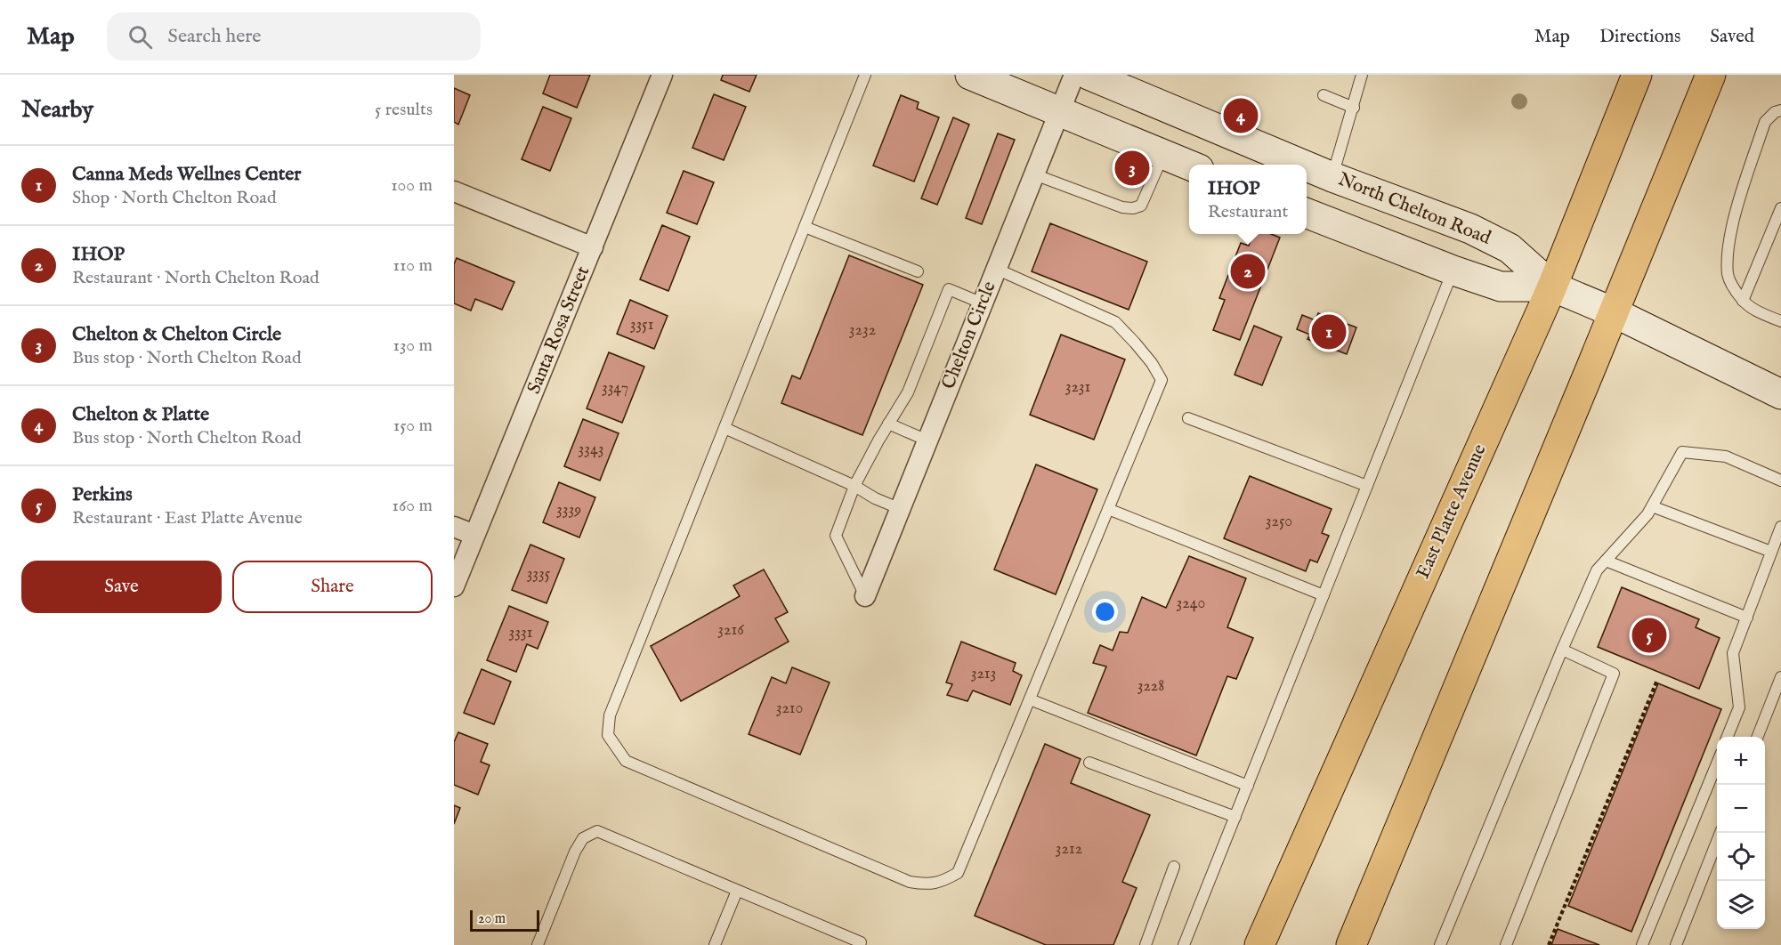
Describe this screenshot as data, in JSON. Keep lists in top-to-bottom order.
{
  "streets": {
    "main road": ["North Chelton Road", "East Platte Avenue"],
    "street": ["Santa Rosa Street", "Chelton Circle"]
  },
  "crossings": [
    ["North Chelton Road", "East Platte Avenue"]
  ],
  "house_numbers": [
    "3351",
    "3232",
    "3231",
    "3347",
    "3343",
    "3339",
    "3250",
    "3335",
    "3240",
    "3216",
    "3331",
    "3213",
    "3228",
    "3210",
    "3212"
  ],
  "scale_bar": "20 m",
  "page": {
    "header": "Map",
    "search": "Search here",
    "nav": ["Map", "Directions", "Saved"],
    "heading": ["Nearby", "5 results"],
    "pins": [
      "4",
      "3",
      "2",
      "1",
      "5"
    ],
    "list": [
      {
        "mark": "1",
        "name": "Canna Meds Wellnes Center",
        "note": "Shop · North Chelton Road",
        "value": "100 m"
      },
      {
        "mark": "2",
        "name": "IHOP",
        "note": "Restaurant · North Chelton Road",
        "value": "110 m"
      },
      {
        "mark": "3",
        "name": "Chelton & Chelton Circle",
        "note": "Bus stop · North Chelton Road",
        "value": "130 m"
      },
      {
        "mark": "4",
        "name": "Chelton & Platte",
        "note": "Bus stop · North Chelton Road",
        "value": "150 m"
      },
      {
        "mark": "5",
        "name": "Perkins",
        "note": "Restaurant · East Platte Avenue",
        "value": "160 m"
      }
    ],
    "popup": ["IHOP", "Restaurant"],
    "buttons": ["Save", "Share"],
    "map_buttons": ["+", "−"],
    "scale": "20 m"
  }
}
